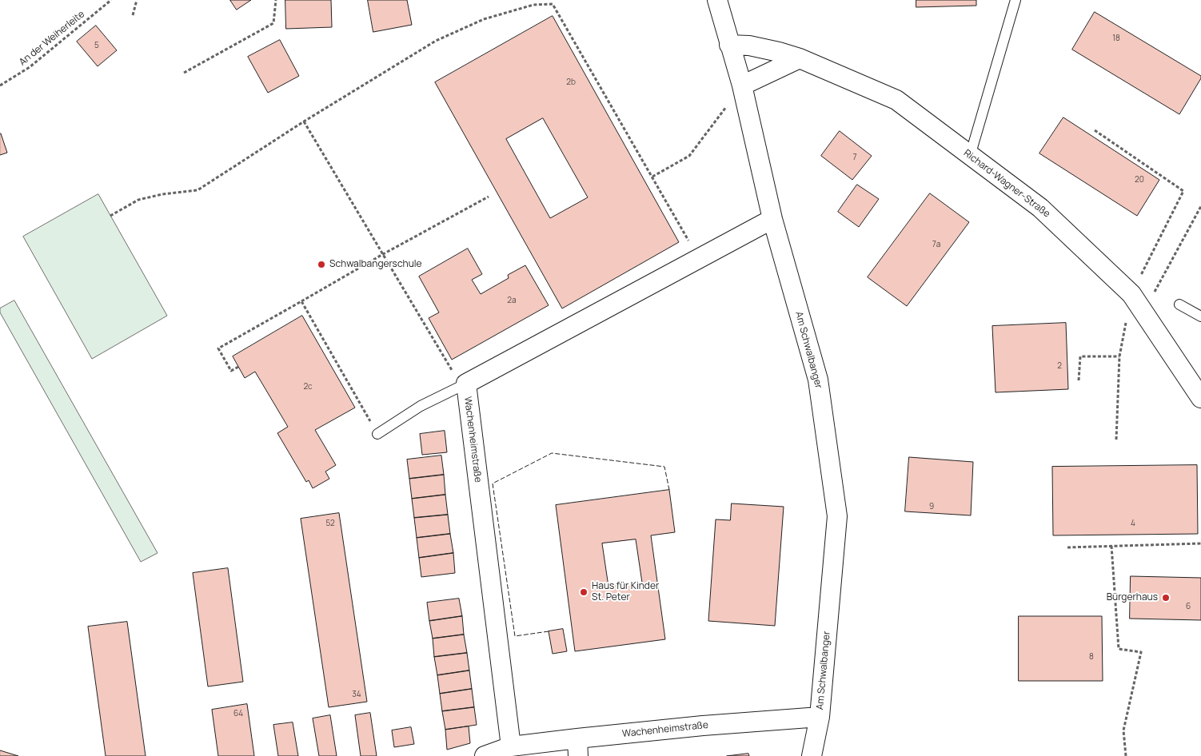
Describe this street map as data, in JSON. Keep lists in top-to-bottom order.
{
  "streets": {
    "street": ["Richard-Wagner-Straße", "Am Schwalbanger", "Wachenheimstraße"],
    "path": ["An der Weiherleite"]
  },
  "crossings": [
    ["Richard-Wagner-Straße", "Am Schwalbanger"],
    ["Am Schwalbanger", "Wachenheimstraße"]
  ],
  "places": ["Schwalbangerschule", "Haus für Kinder St. Peter", "Bürgerhaus"],
  "house_numbers": [
    "18",
    "5",
    "2b",
    "7",
    "20",
    "7a",
    "2a",
    "2",
    "2c",
    "9",
    "52",
    "4",
    "6",
    "8",
    "34",
    "64"
  ]
}
